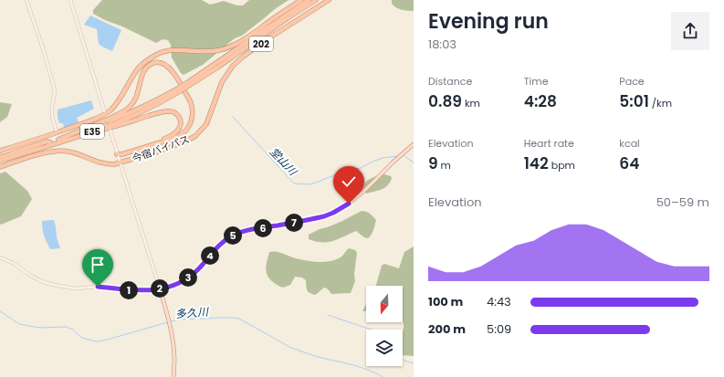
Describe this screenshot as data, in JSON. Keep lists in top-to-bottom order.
{
  "streets": {
    "highway": ["202", "E35", "今宿バイパス"]
  },
  "water": ["堂山川", "多久川"],
  "north": "bottom",
  "page": {
    "heading": ["Evening run", "18:03"],
    "stats": [
      ["Distance", "0.89 km"],
      ["Time", "4:28"],
      ["Pace", "5:01 /km"],
      ["Elevation", "9 m"],
      ["Heart rate", "142 bpm"],
      ["kcal", "64"]
    ],
    "chart": ["Elevation", "50–59 m"],
    "pins": [
      "7",
      "6",
      "5",
      "4",
      "3",
      "2",
      "1"
    ],
    "list": [
      {
        "name": "100 m",
        "note": "4:43"
      },
      {
        "name": "200 m",
        "note": "5:09"
      }
    ]
  }
}
